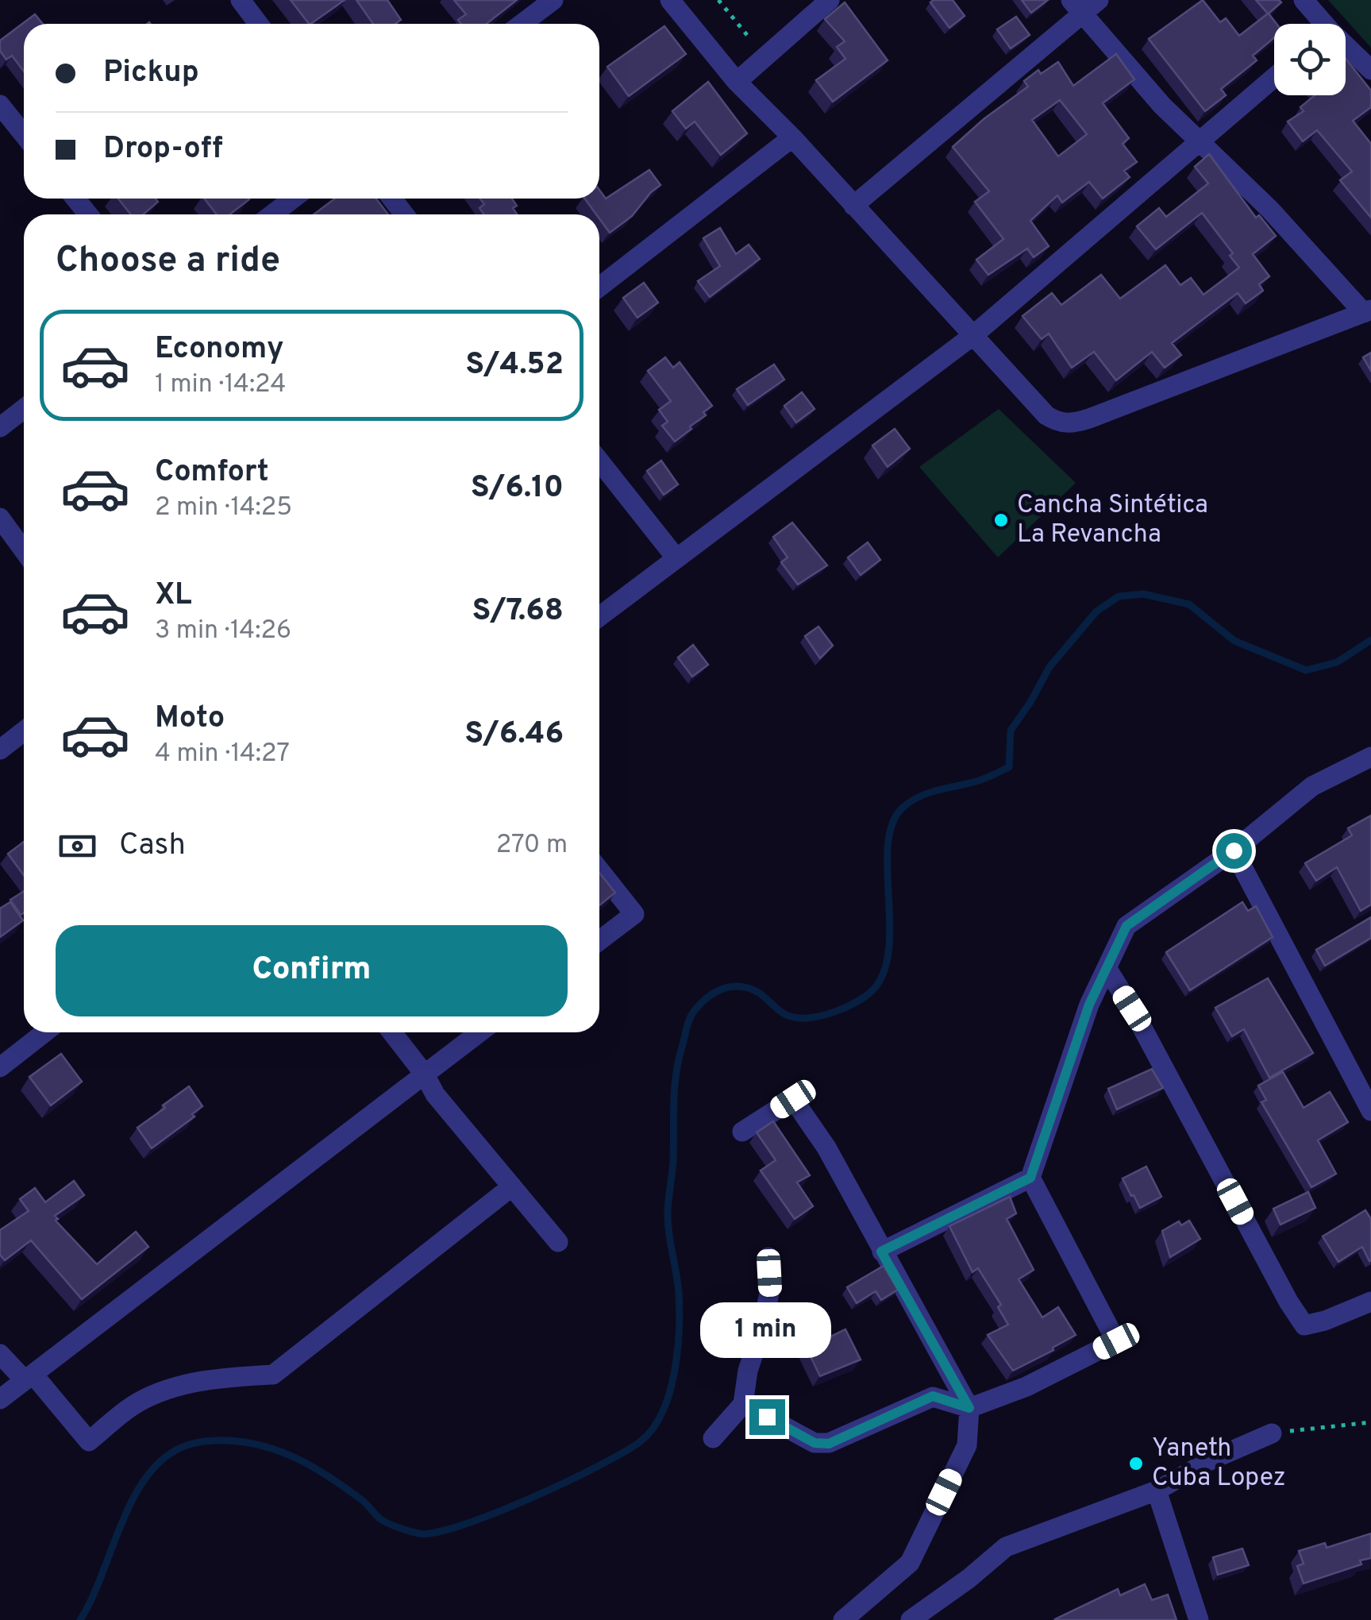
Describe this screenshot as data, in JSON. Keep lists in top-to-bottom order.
{
  "places": ["Cancha Sintética La Revancha", "Yaneth Cuba Lopez"],
  "page": {
    "banner": ["Pickup", "Drop-off"],
    "heading": "Choose a ride",
    "list": [
      {
        "name": "Economy",
        "note": "1 min · 14:24",
        "value": "S/4.52"
      },
      {
        "name": "Comfort",
        "note": "2 min · 14:25",
        "value": "S/6.10"
      },
      {
        "name": "XL",
        "note": "3 min · 14:26",
        "value": "S/7.68"
      },
      {
        "name": "Moto",
        "note": "4 min · 14:27",
        "value": "S/6.46"
      }
    ],
    "pay": ["Cash", "270 m"],
    "buttons": "Confirm",
    "bubble": "1 min"
  }
}
